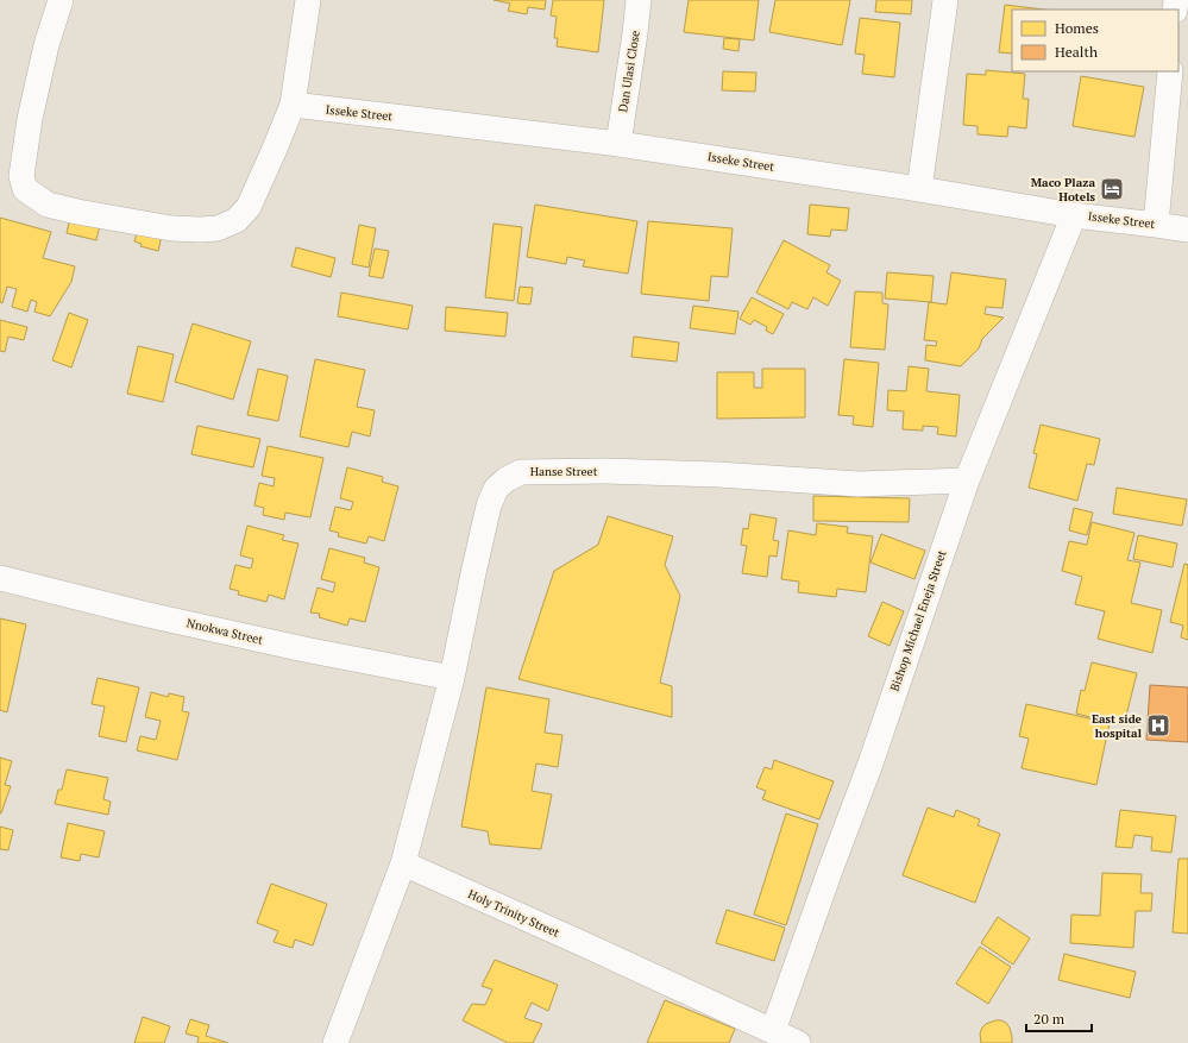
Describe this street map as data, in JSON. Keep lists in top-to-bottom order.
{
  "streets": {
    "street": [
      "Dan Ulasi Close",
      "Isseke Street",
      "Hanse Street",
      "Bishop Michael Eneja Street",
      "Nnokwa Street",
      "Holy Trinity Street"
    ]
  },
  "crossings": [
    ["Dan Ulasi Close", "Isseke Street"],
    ["Isseke Street", "Bishop Michael Eneja Street"],
    ["Hanse Street", "Bishop Michael Eneja Street"],
    ["Hanse Street", "Nnokwa Street"],
    ["Hanse Street", "Holy Trinity Street"],
    ["Bishop Michael Eneja Street", "Holy Trinity Street"]
  ],
  "places": {
    "hotel": ["Maco Plaza Hotels"],
    "hospital": ["East side hospital"]
  },
  "legend": ["Homes", "Health"],
  "scale_bar": "20 m"
}
